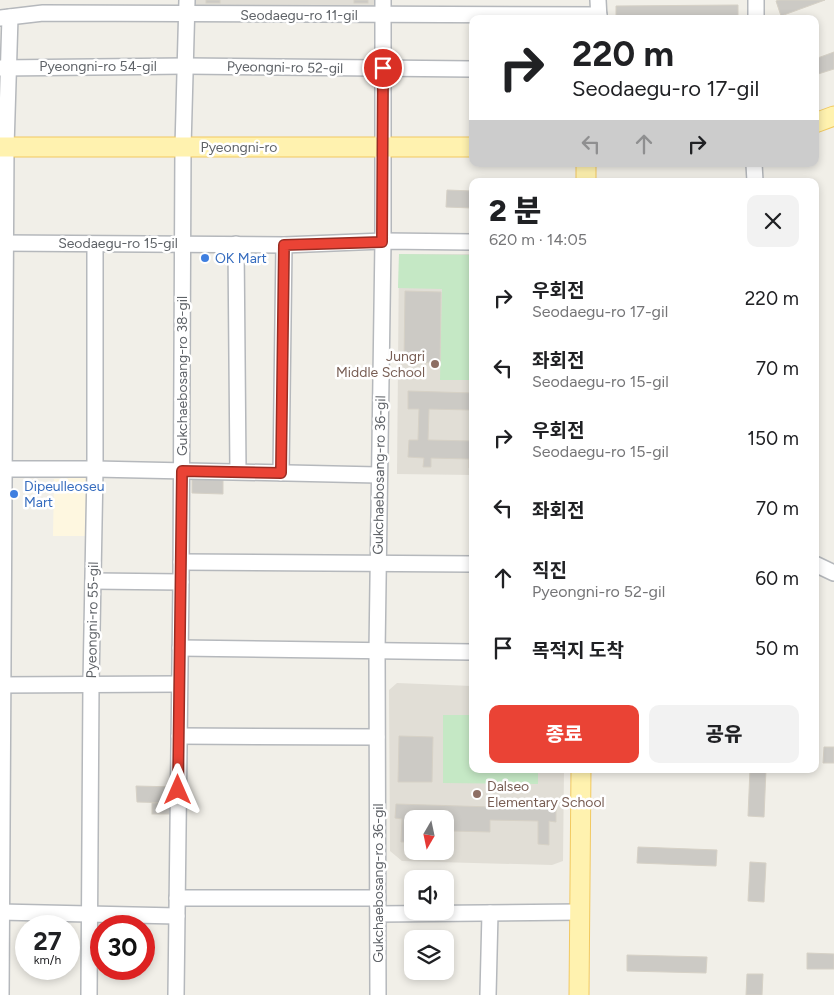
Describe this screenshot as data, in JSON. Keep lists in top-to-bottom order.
{
  "streets": {
    "main road": ["Pyeongni-ro"],
    "street": [
      "Seodaegu-ro 11-gil",
      "Pyeongni-ro 54-gil",
      "Pyeongni-ro 52-gil",
      "Seodaegu-ro 15-gil",
      "Gukchaebosang-ro 38-gil",
      "Gukchaebosang-ro 36-gil",
      "Pyeongni-ro 55-gil"
    ]
  },
  "crossings": [
    ["Pyeongni-ro 54-gil", "Pyeongni-ro 52-gil"],
    ["Pyeongni-ro", "Gukchaebosang-ro 38-gil"],
    ["Pyeongni-ro", "Gukchaebosang-ro 36-gil"],
    ["Seodaegu-ro 15-gil", "Gukchaebosang-ro 38-gil"],
    ["Seodaegu-ro 15-gil", "Gukchaebosang-ro 36-gil"],
    ["Seodaegu-ro 15-gil", "Pyeongni-ro 55-gil"],
    ["Gukchaebosang-ro 38-gil", "Gukchaebosang-ro 36-gil"]
  ],
  "places": [
    "OK Mart",
    "Jungri Middle School",
    "Dipeulleoseu Mart",
    "Dalseo Elementary School"
  ],
  "north": "bottom",
  "page": {
    "turn": ["220 m", "Seodaegu-ro 17-gil"],
    "heading": ["2 분", "620 m · 14:05"],
    "list": [
      {
        "name": "우회전",
        "note": "Seodaegu-ro 17-gil",
        "value": "220 m"
      },
      {
        "name": "좌회전",
        "note": "Seodaegu-ro 15-gil",
        "value": "70 m"
      },
      {
        "name": "우회전",
        "note": "Seodaegu-ro 15-gil",
        "value": "150 m"
      },
      {
        "name": "좌회전",
        "value": "70 m"
      },
      {
        "name": "직진",
        "note": "Pyeongni-ro 52-gil",
        "value": "60 m"
      },
      {
        "name": "목적지 도착",
        "value": "50 m"
      }
    ],
    "buttons": ["종료", "공유"],
    "speed": "27 km/h",
    "limit": "30"
  }
}
